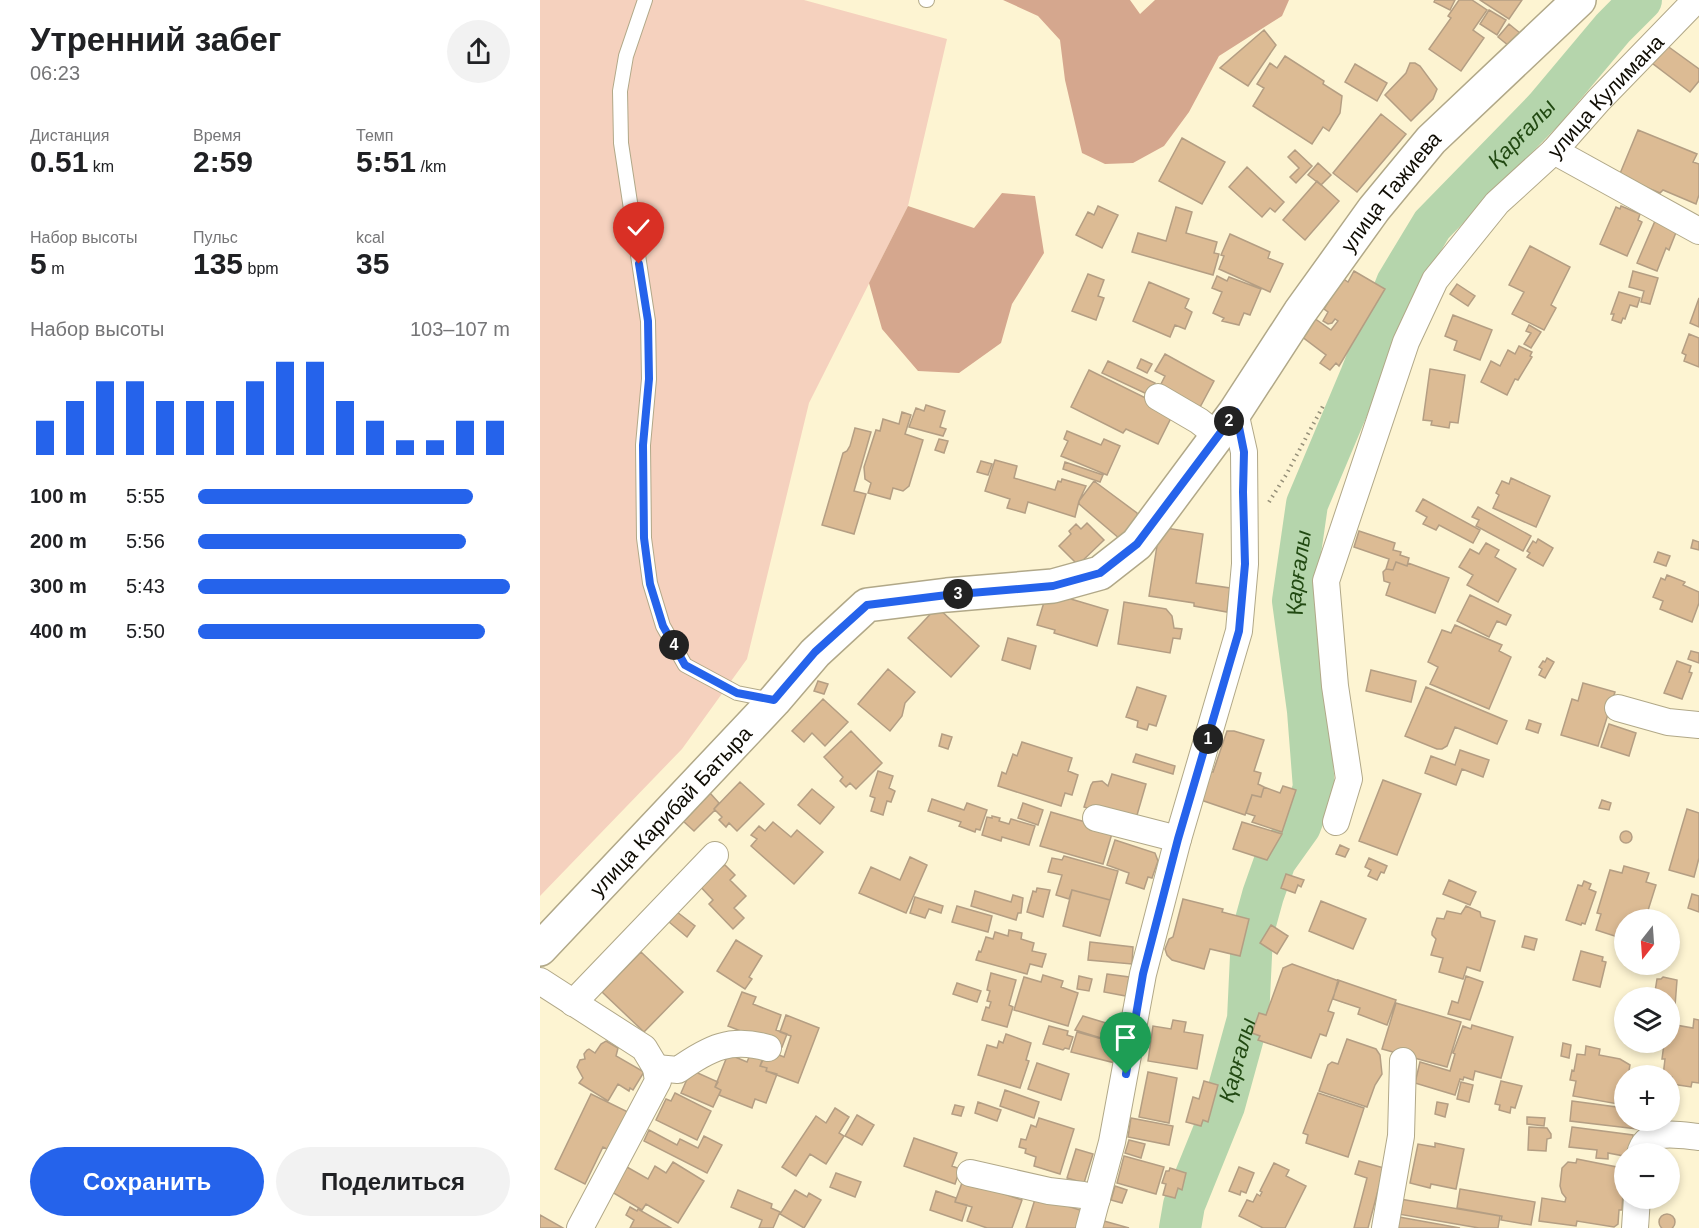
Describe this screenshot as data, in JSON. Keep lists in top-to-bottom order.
{
  "streets": {
    "street": ["улица Кулимана", "улица Тажиева", "улица Карибай Батыра"]
  },
  "crossings": [
    ["улица Тажиева", "улица Карибай Батыра"]
  ],
  "water": ["Қарғалы"],
  "north": "bottom",
  "page": {
    "heading": ["Утренний забег", "06:23"],
    "stats": [
      ["Дистанция", "0.51 km"],
      ["Время", "2:59"],
      ["Темп", "5:51 /km"],
      ["Набор высоты", "5 m"],
      ["Пульс", "135 bpm"],
      ["kcal", "35"]
    ],
    "chart": ["Набор высоты", "103–107 m"],
    "pins": [
      "2",
      "3",
      "4",
      "1"
    ],
    "list": [
      {
        "name": "100 m",
        "note": "5:55"
      },
      {
        "name": "200 m",
        "note": "5:56"
      },
      {
        "name": "300 m",
        "note": "5:43"
      },
      {
        "name": "400 m",
        "note": "5:50"
      }
    ],
    "map_buttons": ["+", "−"],
    "buttons": ["Сохранить", "Поделиться"]
  }
}
